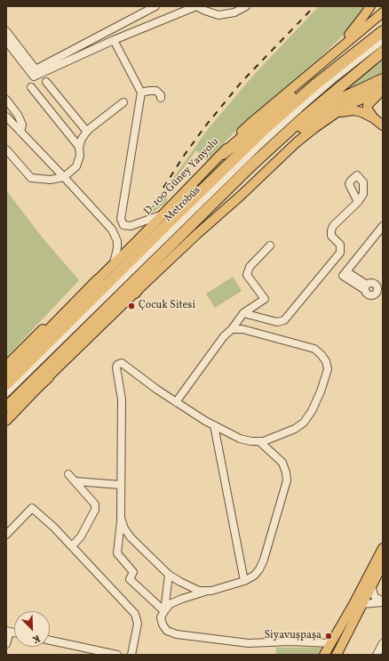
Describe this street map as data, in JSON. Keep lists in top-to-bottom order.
{
  "streets": {
    "main road": ["D-100 Güney Yanyolu"],
    "street": ["Metrobüs"]
  },
  "places": ["Çocuk Sitesi", "Siyavuşpaşa"],
  "north": "bottom right"
}
